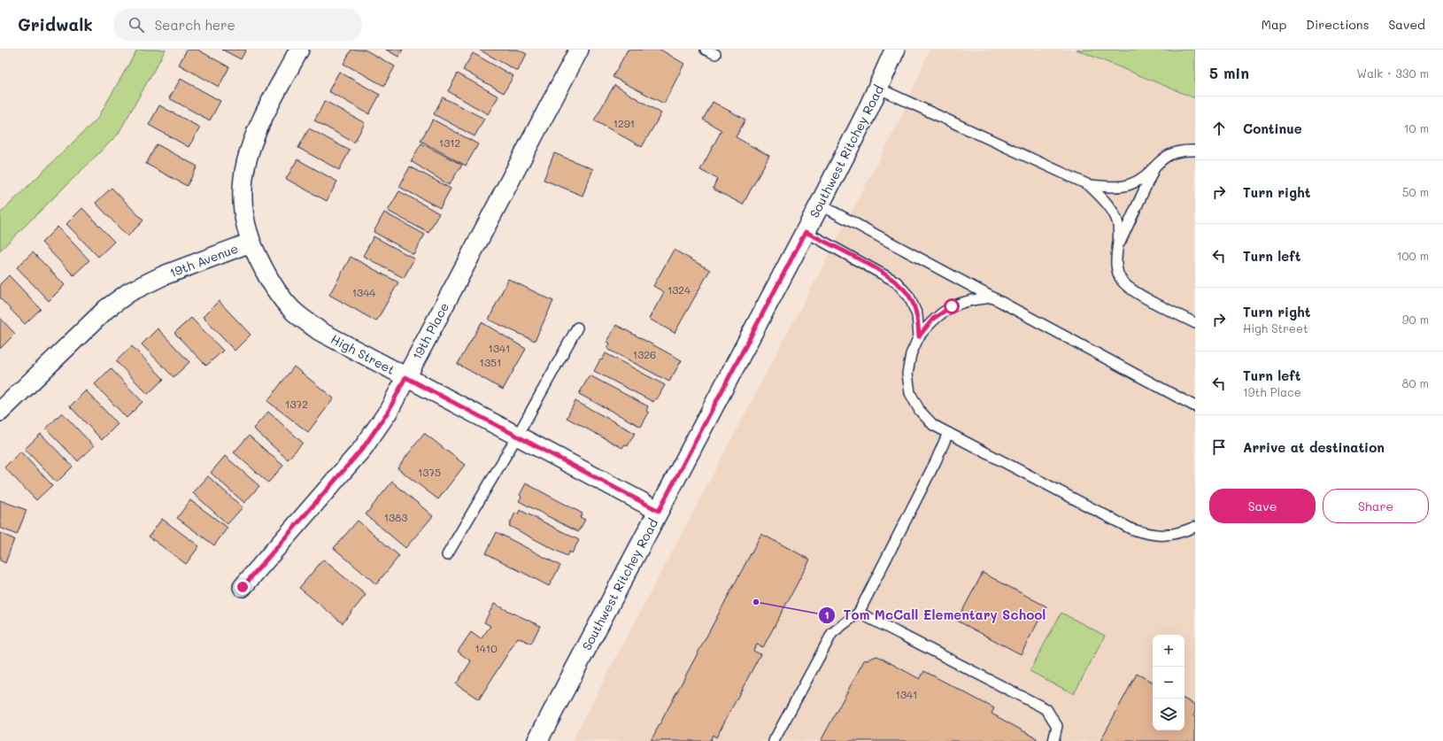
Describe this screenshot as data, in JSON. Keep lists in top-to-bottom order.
{
  "streets": {
    "street": [
      "Southwest Ritchey Road",
      "19th Avenue",
      "19th Place",
      "High Street"
    ]
  },
  "crossings": [
    ["Southwest Ritchey Road", "High Street"],
    ["19th Avenue", "High Street"],
    ["19th Place", "High Street"]
  ],
  "places": ["Tom McCall Elementary School"],
  "house_numbers": [
    "1291",
    "1312",
    "1324",
    "1344",
    "1341",
    "1326",
    "1351",
    "1372",
    "1375",
    "1383",
    "1410",
    "1341"
  ],
  "page": {
    "header": "Gridwalk",
    "search": "Search here",
    "nav": ["Map", "Directions", "Saved"],
    "heading": ["5 min", "Walk · 330 m"],
    "list": [
      ["Continue", "10 m"],
      ["Turn right", "50 m"],
      ["Turn left", "100 m"],
      ["Turn right", "High Street", "90 m"],
      ["Turn left", "19th Place", "80 m"],
      "Arrive at destination"
    ],
    "buttons": ["Save", "Share"],
    "map_buttons": ["+", "−"]
  }
}
